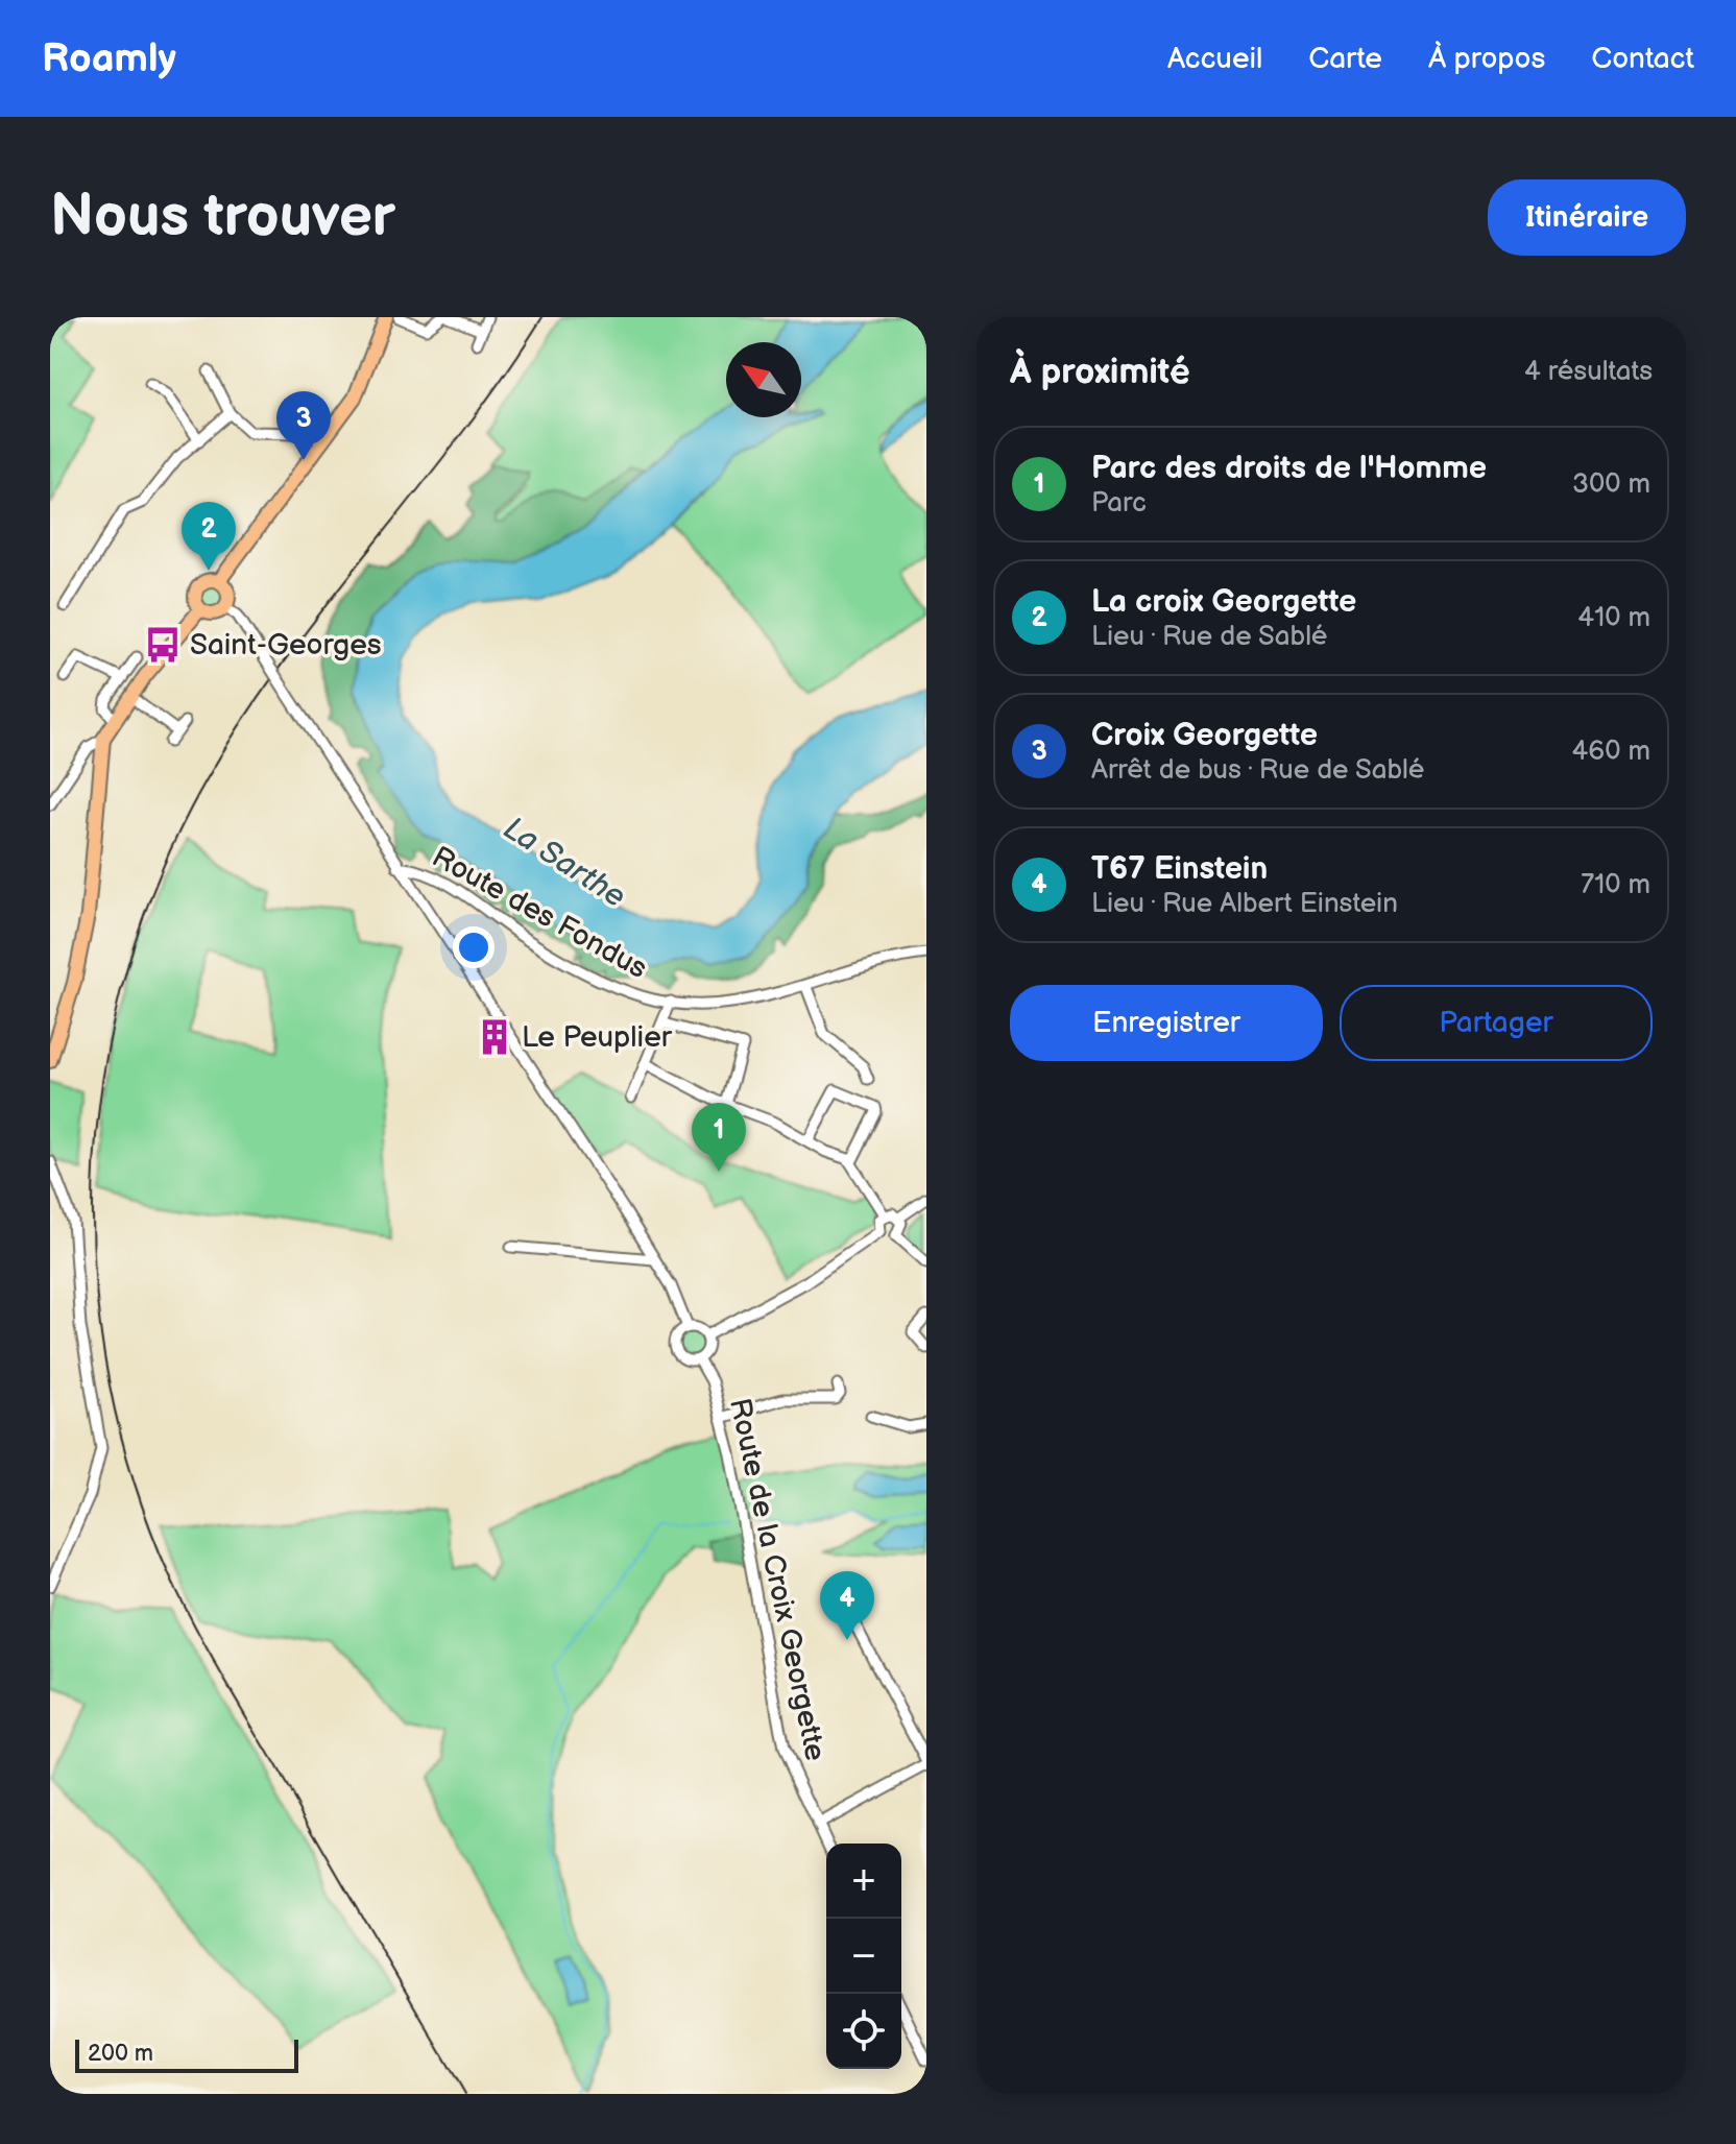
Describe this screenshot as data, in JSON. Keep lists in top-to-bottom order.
{
  "streets": {
    "street": ["Route des Fondus", "Route de la Croix Georgette"]
  },
  "crossings": [
    ["Route des Fondus", "Route de la Croix Georgette"]
  ],
  "water": ["La Sarthe"],
  "places": {
    "bus stop": ["Saint-Georges"],
    "building": ["Le Peuplier"]
  },
  "scale_bar": "200 m",
  "north": "top left",
  "page": {
    "header": "Roamly",
    "nav": [
      "Accueil",
      "Carte",
      "À propos",
      "Contact"
    ],
    "buttons": [
      "Itinéraire",
      ["Enregistrer", "Partager"]
    ],
    "title": "Nous trouver",
    "heading": ["À proximité", "4 résultats"],
    "pins": [
      "3",
      "2",
      "1",
      "4"
    ],
    "list": [
      {
        "mark": "1",
        "name": "Parc des droits de l'Homme",
        "note": "Parc",
        "value": "300 m"
      },
      {
        "mark": "2",
        "name": "La croix Georgette",
        "note": "Lieu · Rue de Sablé",
        "value": "410 m"
      },
      {
        "mark": "3",
        "name": "Croix Georgette",
        "note": "Arrêt de bus · Rue de Sablé",
        "value": "460 m"
      },
      {
        "mark": "4",
        "name": "T67 Einstein",
        "note": "Lieu · Rue Albert Einstein",
        "value": "710 m"
      }
    ],
    "map_buttons": ["+", "−"],
    "scale": "200 m"
  }
}
